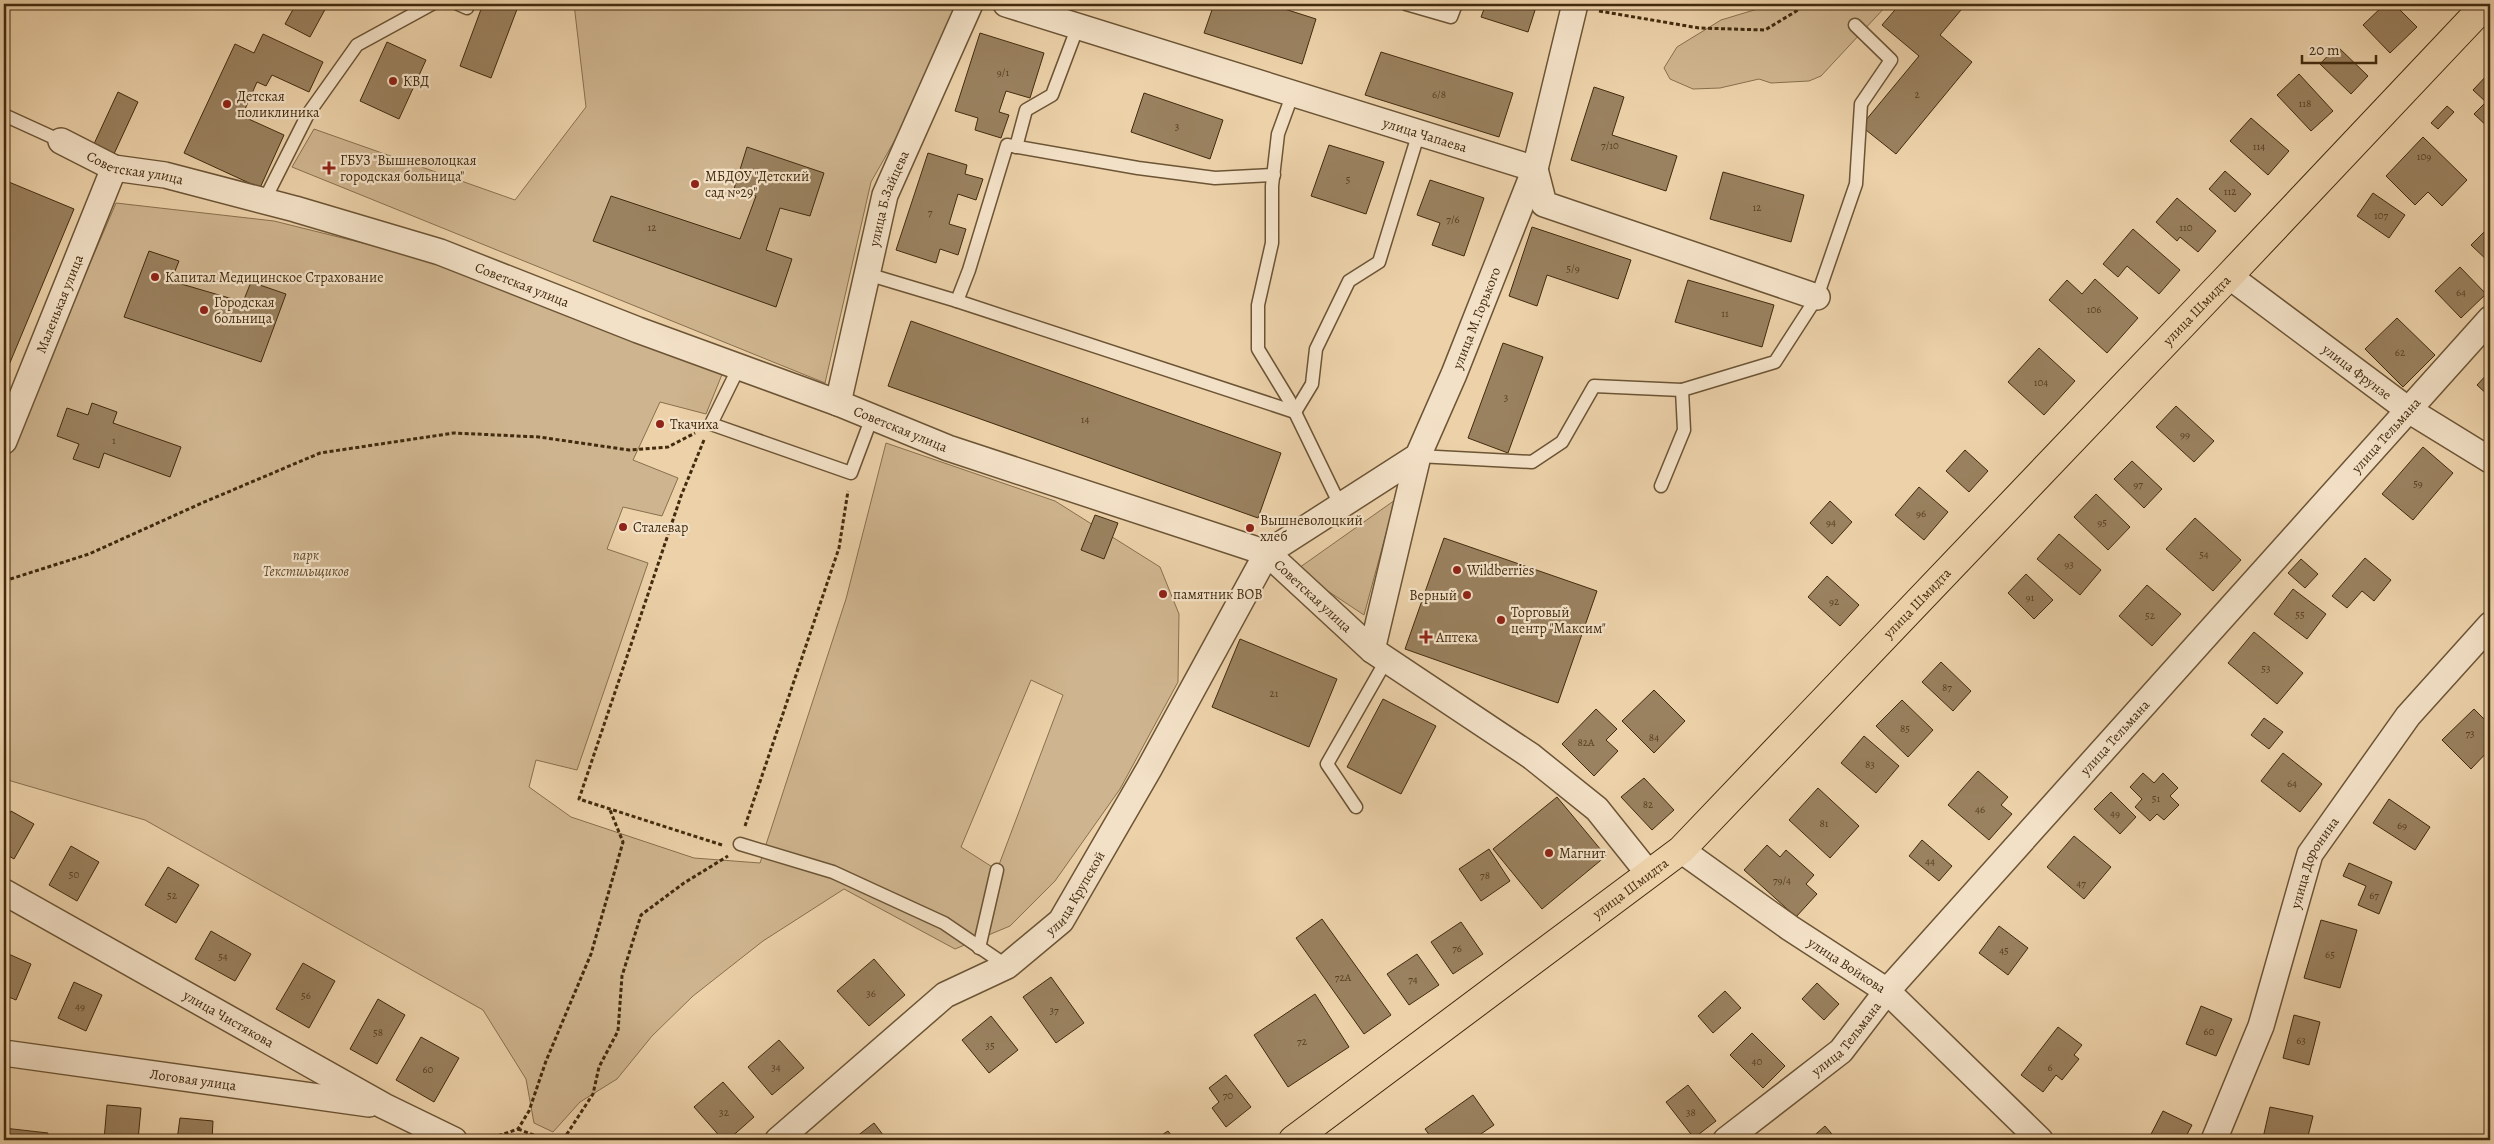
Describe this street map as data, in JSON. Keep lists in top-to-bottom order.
{
  "streets": {
    "main road": ["улица Шмидта"],
    "street": [
      "улица Чапаева",
      "Советская улица",
      "улица Б.Зайцева",
      "Маленькая улица",
      "улица М.Горького",
      "улица Фрунзе",
      "улица Тельмана",
      "улица Доронина",
      "улица Крупской",
      "улица Войкова",
      "улица Чистякова",
      "Логовая улица"
    ]
  },
  "crossings": [
    ["улица Чапаева", "улица М.Горького"],
    ["Советская улица", "улица Б.Зайцева"],
    ["Советская улица", "Маленькая улица"],
    ["Советская улица", "улица Шмидта"],
    ["Советская улица", "улица М.Горького"],
    ["Советская улица", "улица Крупской"],
    ["улица Шмидта", "улица Фрунзе"],
    ["улица Шмидта", "улица Войкова"],
    ["улица Фрунзе", "улица Тельмана"],
    ["улица Тельмана", "улица Войкова"],
    ["улица Чистякова", "Логовая улица"]
  ],
  "parks": ["парк Текстильщиков"],
  "places": {
    "other": [
      "КВД",
      "Детская поликлиника",
      "МБДОУ \"Детский сад №29\"",
      "Капитал Медицинское Страхование",
      "Городская больница",
      "Ткачиха",
      "Сталевар",
      "Вышневолоцкий хлеб",
      "Wildberries",
      "памятник ВОВ",
      "Верный",
      "Торговый центр \"Максим\"",
      "Магнит"
    ],
    "health": ["ГБУЗ \"Вышневолоцкая городская больница\"", "Аптека"]
  },
  "house_numbers": [
    "9/1",
    "6/8",
    "2",
    "118",
    "3",
    "7/10",
    "114",
    "109",
    "5",
    "112",
    "12",
    "7",
    "107",
    "7/6",
    "12",
    "110",
    "5/9",
    "64",
    "106",
    "11",
    "62",
    "104",
    "3",
    "14",
    "99",
    "1",
    "59",
    "97",
    "96",
    "94",
    "95",
    "54",
    "93",
    "91",
    "92",
    "55",
    "52",
    "53",
    "87",
    "21",
    "85",
    "73",
    "84",
    "82А",
    "83",
    "64",
    "51",
    "82",
    "46",
    "49",
    "81",
    "69",
    "44",
    "50",
    "78",
    "79/4",
    "47",
    "52",
    "67",
    "76",
    "45",
    "65",
    "54",
    "72А",
    "74",
    "36",
    "56",
    "49",
    "37",
    "60",
    "58",
    "63",
    "72",
    "35",
    "40",
    "34",
    "6",
    "60",
    "70",
    "32",
    "38"
  ],
  "scale_bar": "20 m"
}
